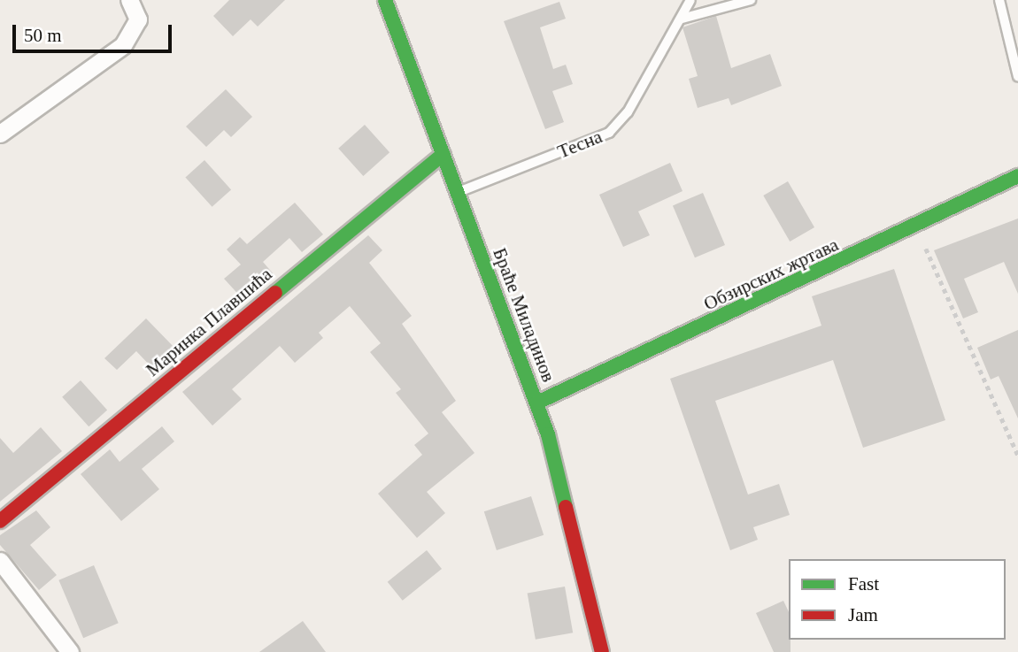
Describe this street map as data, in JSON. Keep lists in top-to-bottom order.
{
  "streets": {
    "street": ["Обзирских жртава", "Браће Миладинов", "Маринка Плавшића"],
    "lane": ["Тесна"]
  },
  "crossings": [
    ["Тесна", "Браће Миладинов"],
    ["Обзирских жртава", "Браће Миладинов"],
    ["Браће Миладинов", "Маринка Плавшића"]
  ],
  "legend": ["Fast", "Jam"],
  "scale_bar": "50 m"
}
